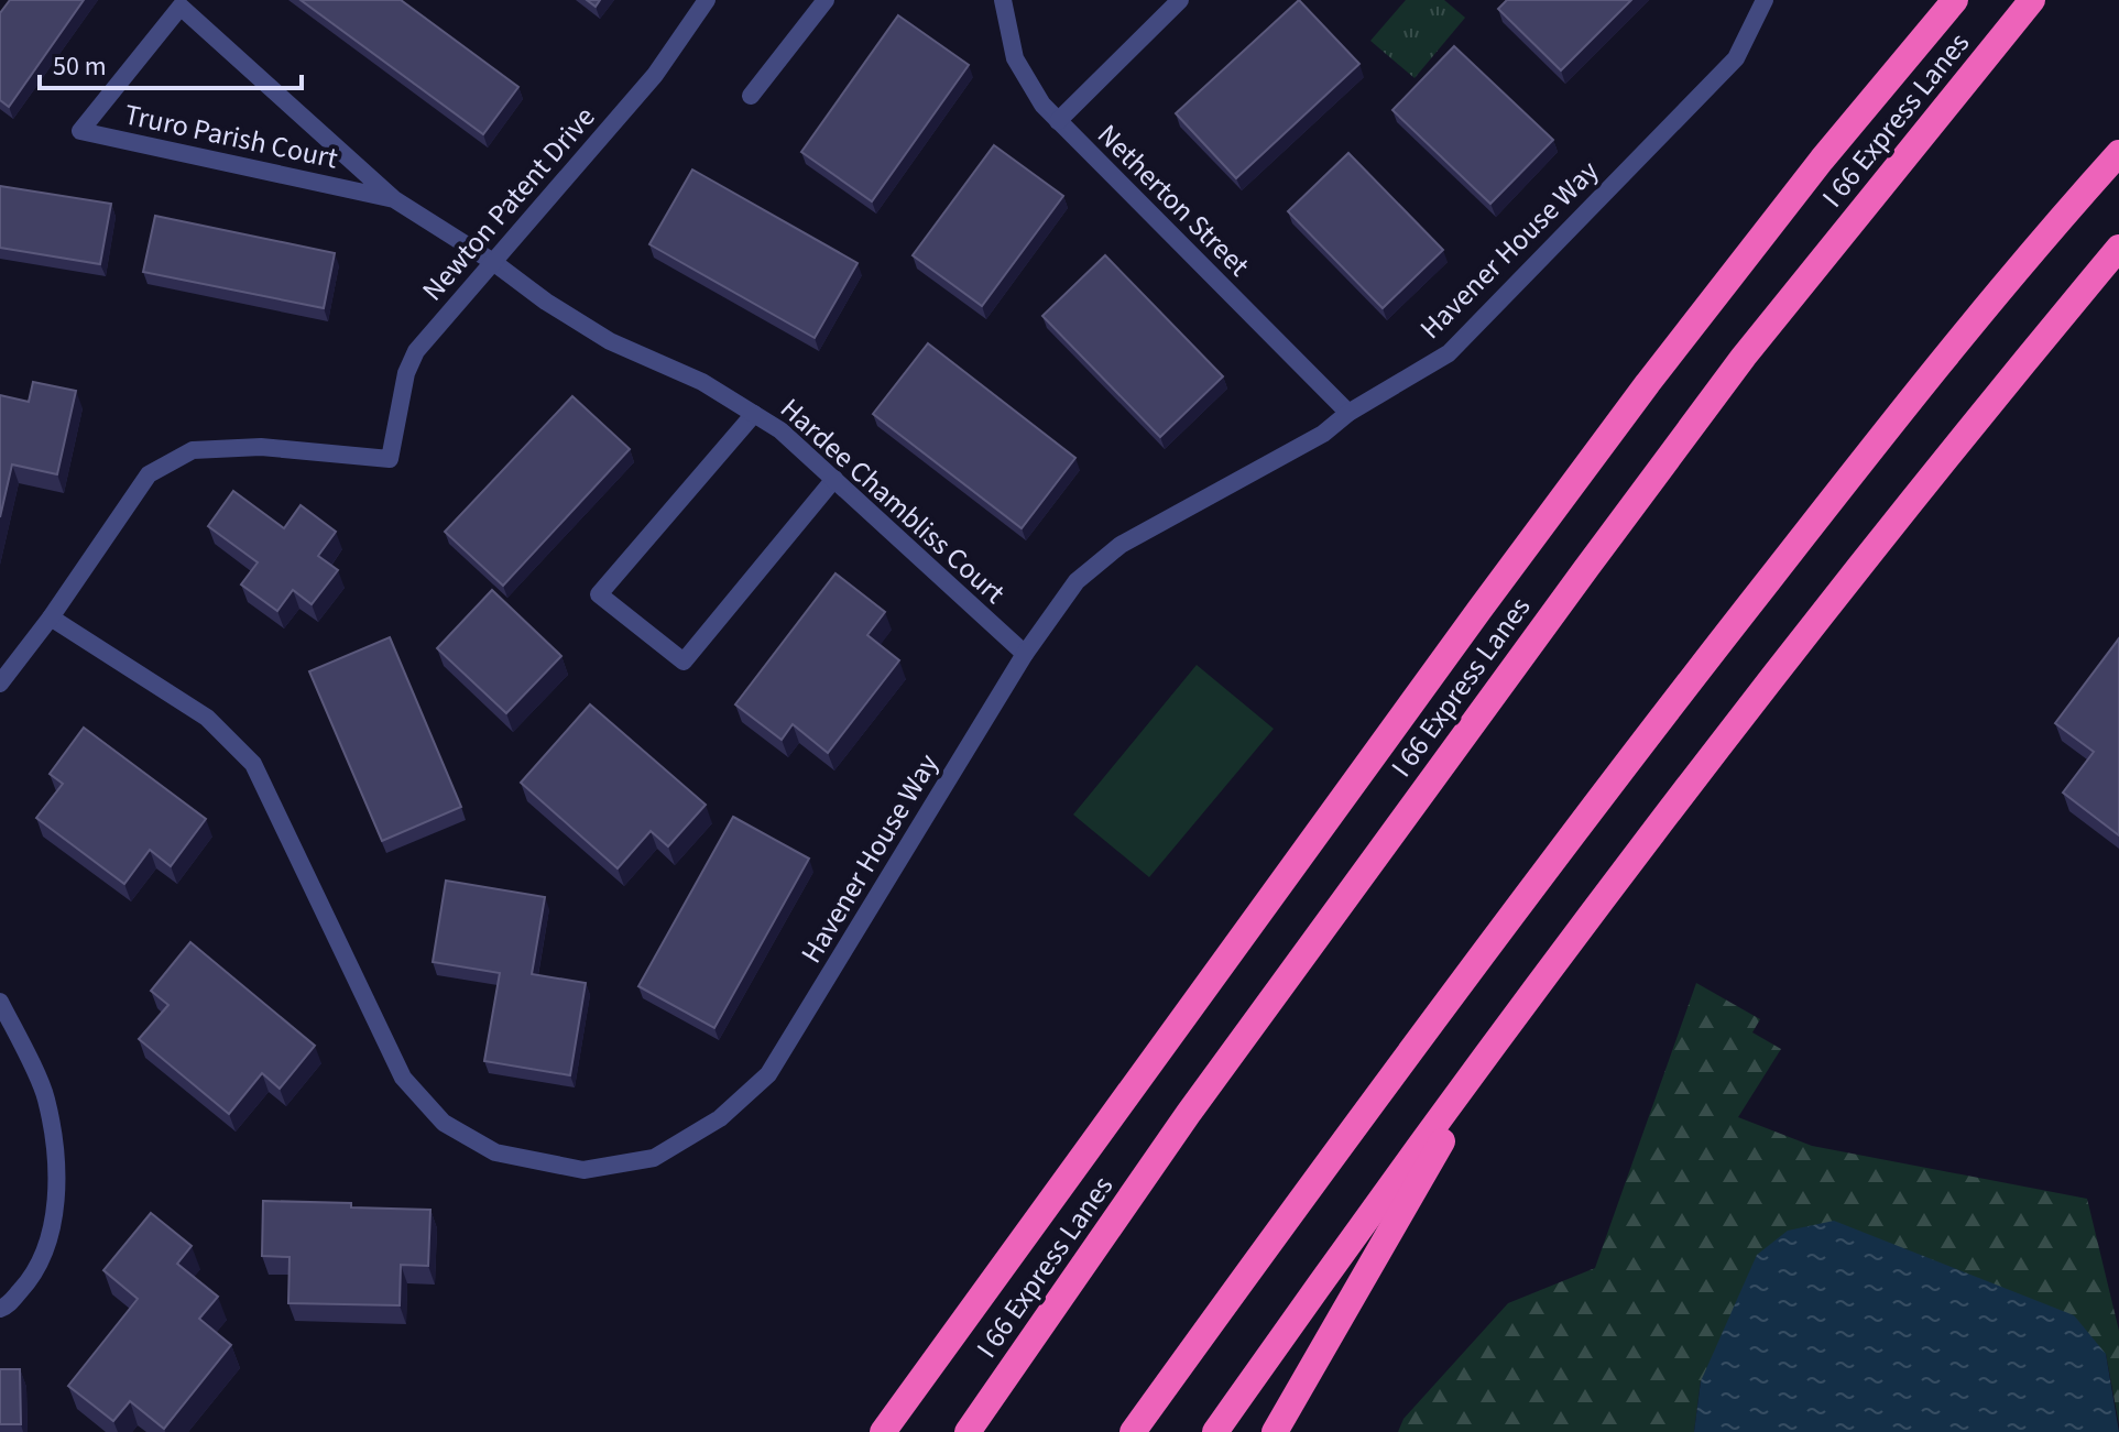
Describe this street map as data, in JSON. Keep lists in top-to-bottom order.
{
  "streets": {
    "highway": ["I 66 Express Lanes"],
    "street": [
      "Truro Parish Court",
      "Netherton Street",
      "Newton Patent Drive",
      "Havener House Way",
      "Hardee Chambliss Court"
    ]
  },
  "crossings": [
    ["Truro Parish Court", "Newton Patent Drive"],
    ["Truro Parish Court", "Hardee Chambliss Court"],
    ["Netherton Street", "Havener House Way"],
    ["Newton Patent Drive", "Havener House Way"],
    ["Newton Patent Drive", "Hardee Chambliss Court"],
    ["Havener House Way", "Hardee Chambliss Court"]
  ],
  "scale_bar": "50 m"
}
